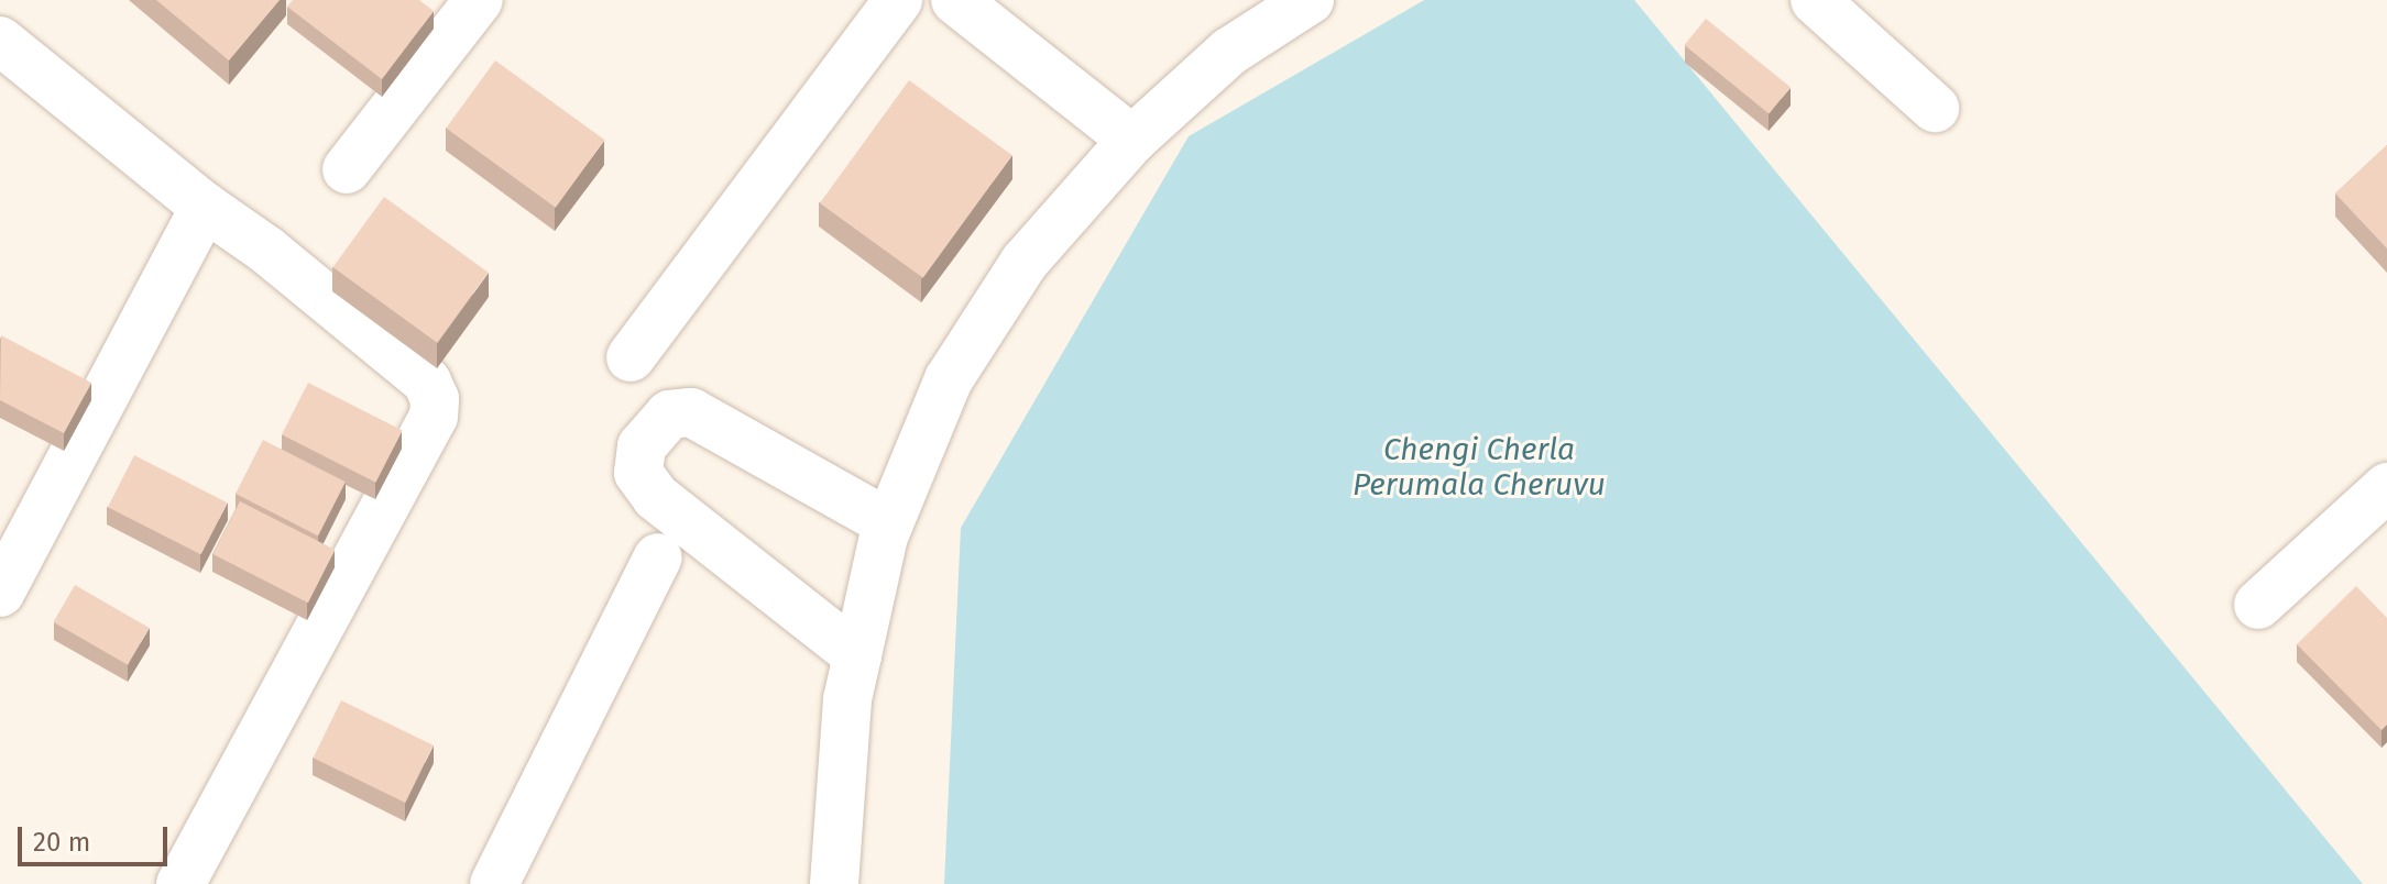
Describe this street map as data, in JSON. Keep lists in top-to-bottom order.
{
  "water": ["Chengi Cherla Perumala Cheruvu"],
  "scale_bar": "20 m"
}
